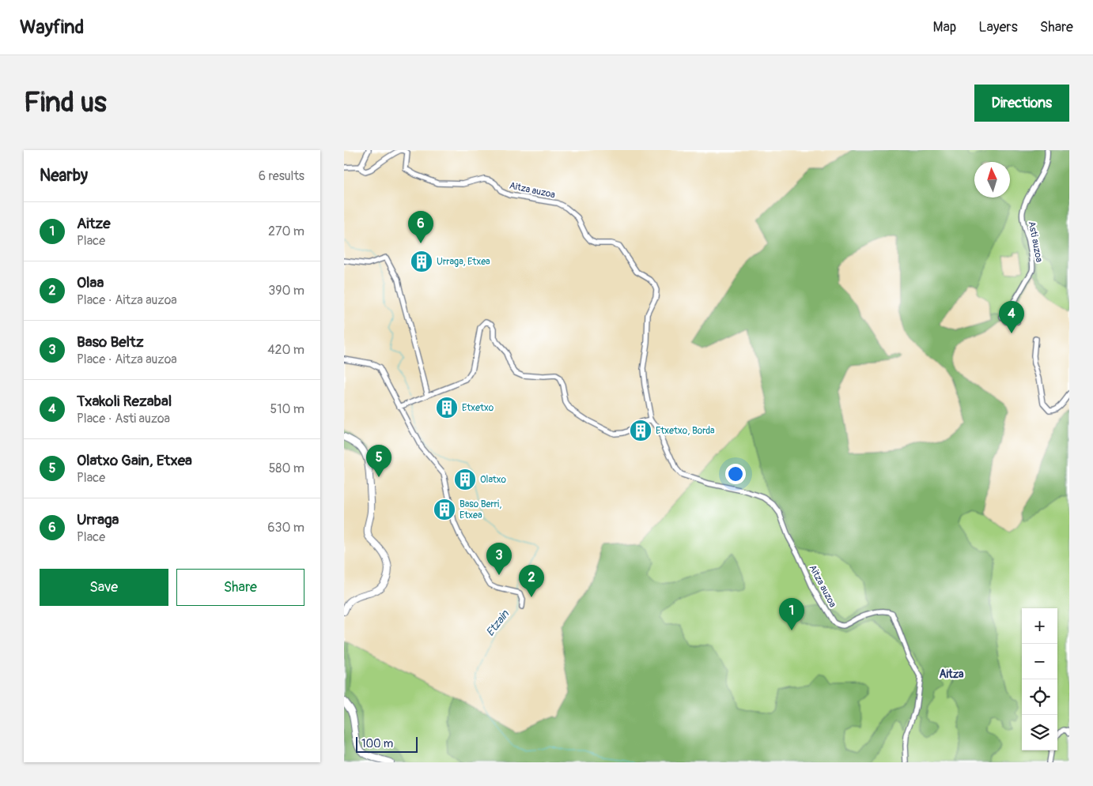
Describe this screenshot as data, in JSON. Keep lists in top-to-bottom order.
{
  "streets": {
    "street": ["Aitza auzoa", "Asti auzoa"]
  },
  "districts": ["Aitza"],
  "water": ["Etzain"],
  "places": {
    "building": [
      "Urraga, Etxea",
      "Etxetxo",
      "Etxetxo, Borda",
      "Olatxo",
      "Baso Berri, Etxea"
    ]
  },
  "scale_bar": "100 m",
  "north": "top",
  "page": {
    "header": "Wayfind",
    "nav": ["Map", "Layers", "Share"],
    "buttons": [
      "Directions",
      ["Save", "Share"]
    ],
    "title": "Find us",
    "heading": ["Nearby", "6 results"],
    "list": [
      {
        "mark": "1",
        "name": "Aitze",
        "note": "Place",
        "value": "270 m"
      },
      {
        "mark": "2",
        "name": "Olaa",
        "note": "Place · Aitza auzoa",
        "value": "390 m"
      },
      {
        "mark": "3",
        "name": "Baso Beltz",
        "note": "Place · Aitza auzoa",
        "value": "420 m"
      },
      {
        "mark": "4",
        "name": "Txakoli Rezabal",
        "note": "Place · Asti auzoa",
        "value": "510 m"
      },
      {
        "mark": "5",
        "name": "Olatxo Gain, Etxea",
        "note": "Place",
        "value": "580 m"
      },
      {
        "mark": "6",
        "name": "Urraga",
        "note": "Place",
        "value": "630 m"
      }
    ],
    "pins": [
      "6",
      "4",
      "5",
      "3",
      "2",
      "1"
    ],
    "map_buttons": ["+", "−"],
    "scale": "100 m"
  }
}
